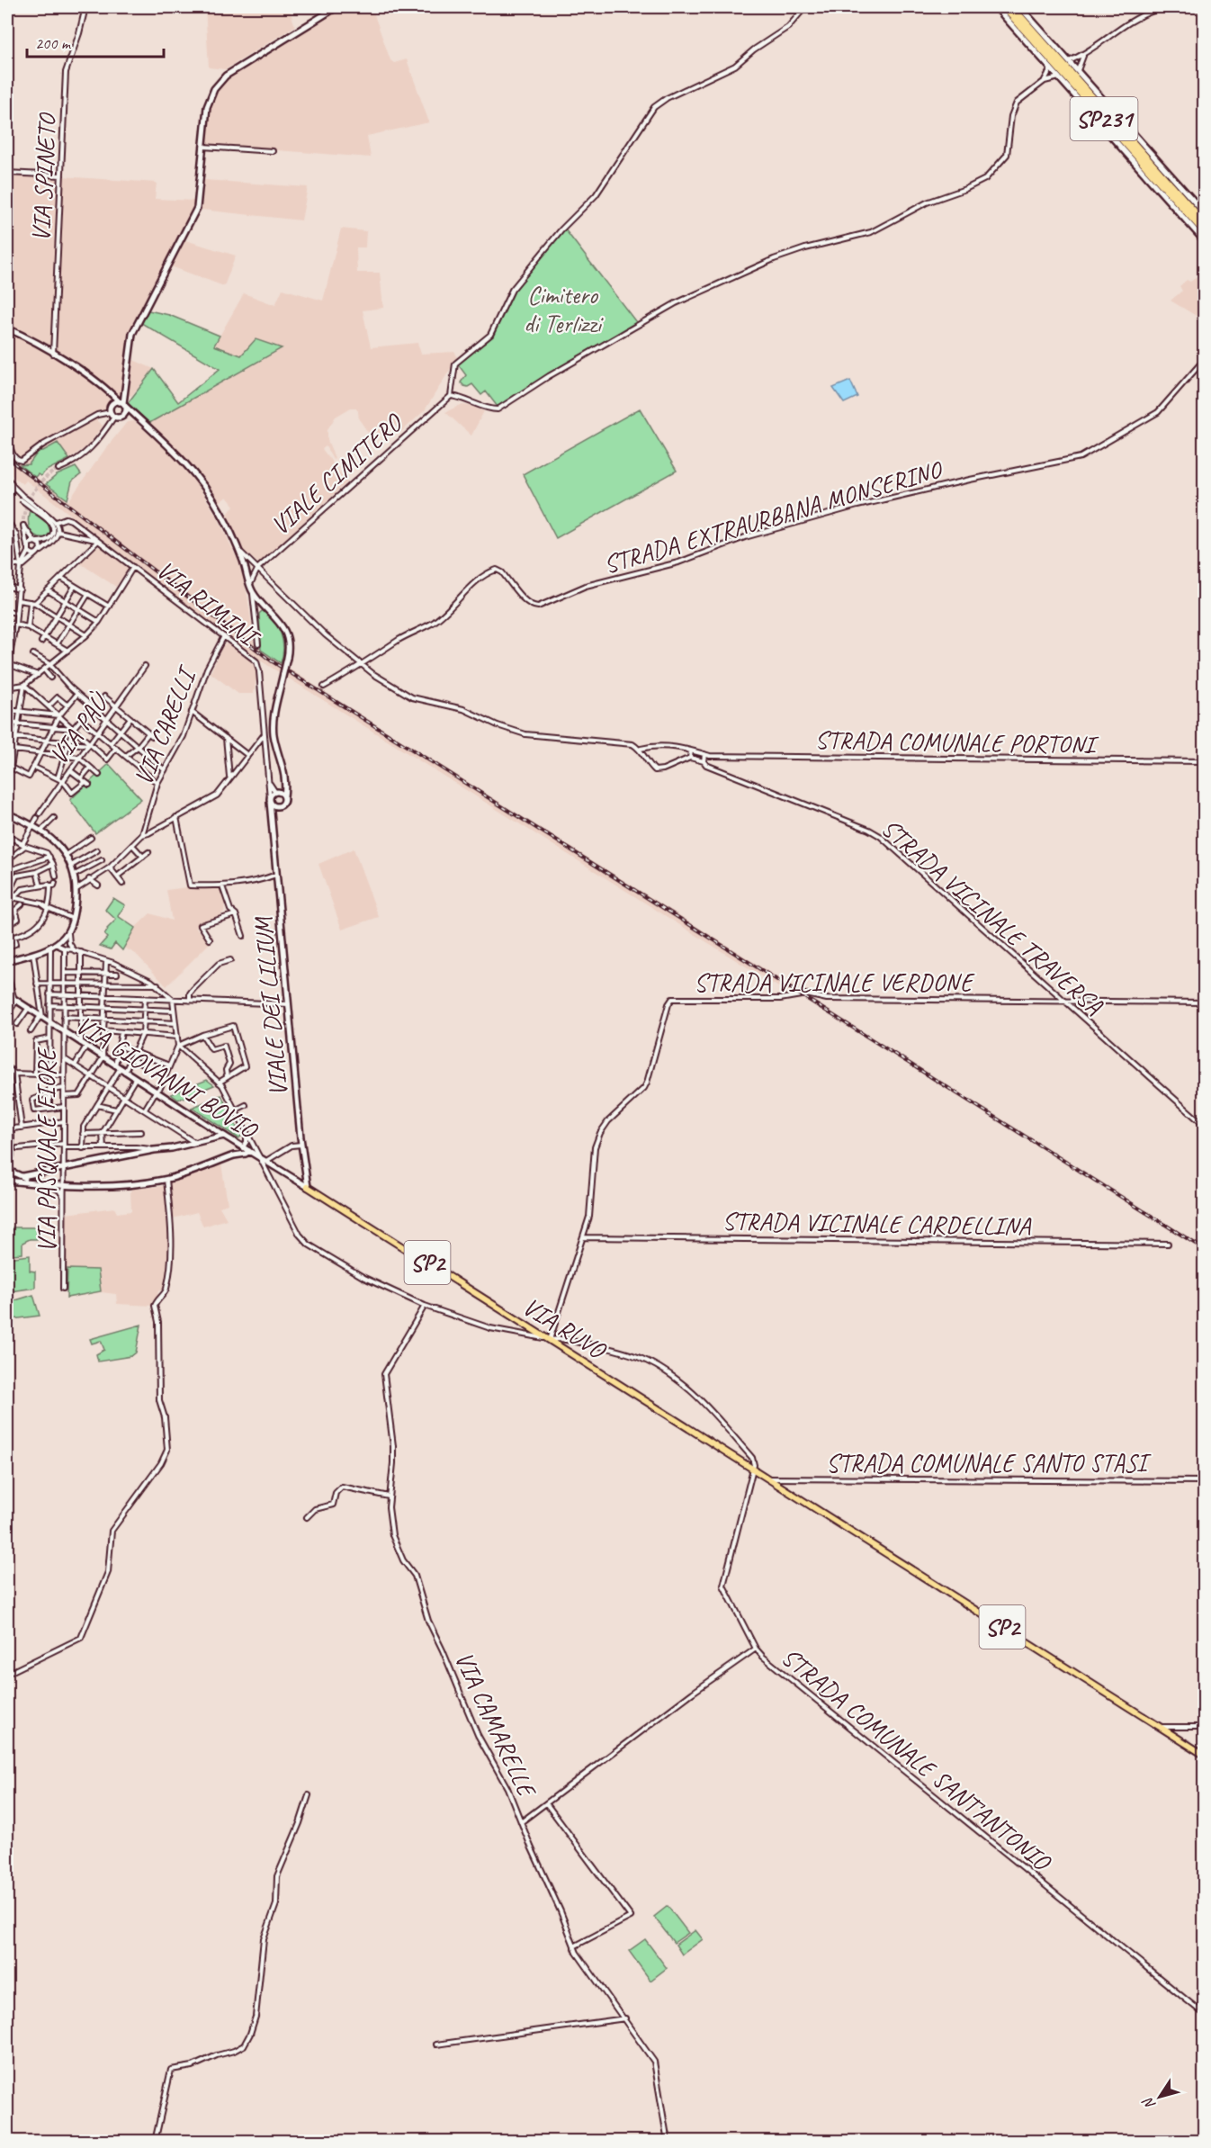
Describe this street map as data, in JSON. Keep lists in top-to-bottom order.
{
  "streets": {
    "highway": ["SP231"],
    "main road": [
      "VIALE DEI LILIUM",
      "VIA GIOVANNI BOVIO",
      "SP2",
      "VIA RUVO"
    ],
    "street": [
      "VIA SPINETO",
      "VIALE CIMITERO",
      "STRADA EXTRAURBANA MONSERINO",
      "VIA RIMINI",
      "VIA CARELLI",
      "VIA PAÙ",
      "STRADA COMUNALE PORTONI",
      "STRADA VICINALE TRAVERSA",
      "STRADA VICINALE VERDONE",
      "VIA PASQUALE FIORE",
      "STRADA VICINALE CARDELLINA",
      "STRADA COMUNALE SANTO STASI",
      "VIA CAMARELLE",
      "STRADA COMUNALE SANT'ANTONIO"
    ]
  },
  "crossings": [
    ["VIA SPINETO", "VIALE DEI LILIUM"],
    ["VIALE CIMITERO", "VIALE DEI LILIUM"],
    ["VIA RIMINI", "VIA CARELLI"],
    ["VIA RIMINI", "VIALE DEI LILIUM"],
    ["STRADA VICINALE TRAVERSA", "STRADA VICINALE VERDONE"],
    ["STRADA VICINALE VERDONE", "STRADA VICINALE CARDELLINA"],
    ["STRADA VICINALE VERDONE", "VIA RUVO"],
    ["VIALE DEI LILIUM", "VIA GIOVANNI BOVIO"],
    ["VIALE DEI LILIUM", "VIA RUVO"],
    ["VIA GIOVANNI BOVIO", "VIA PASQUALE FIORE"],
    ["VIA GIOVANNI BOVIO", "VIA RUVO"],
    ["SP2", "VIA RUVO"],
    ["VIA RUVO", "STRADA COMUNALE SANTO STASI"],
    ["VIA RUVO", "STRADA COMUNALE SANT'ANTONIO"]
  ],
  "parks": ["Cimitero di Terlizzi"],
  "scale_bar": "200 m",
  "north": "bottom left"
}
